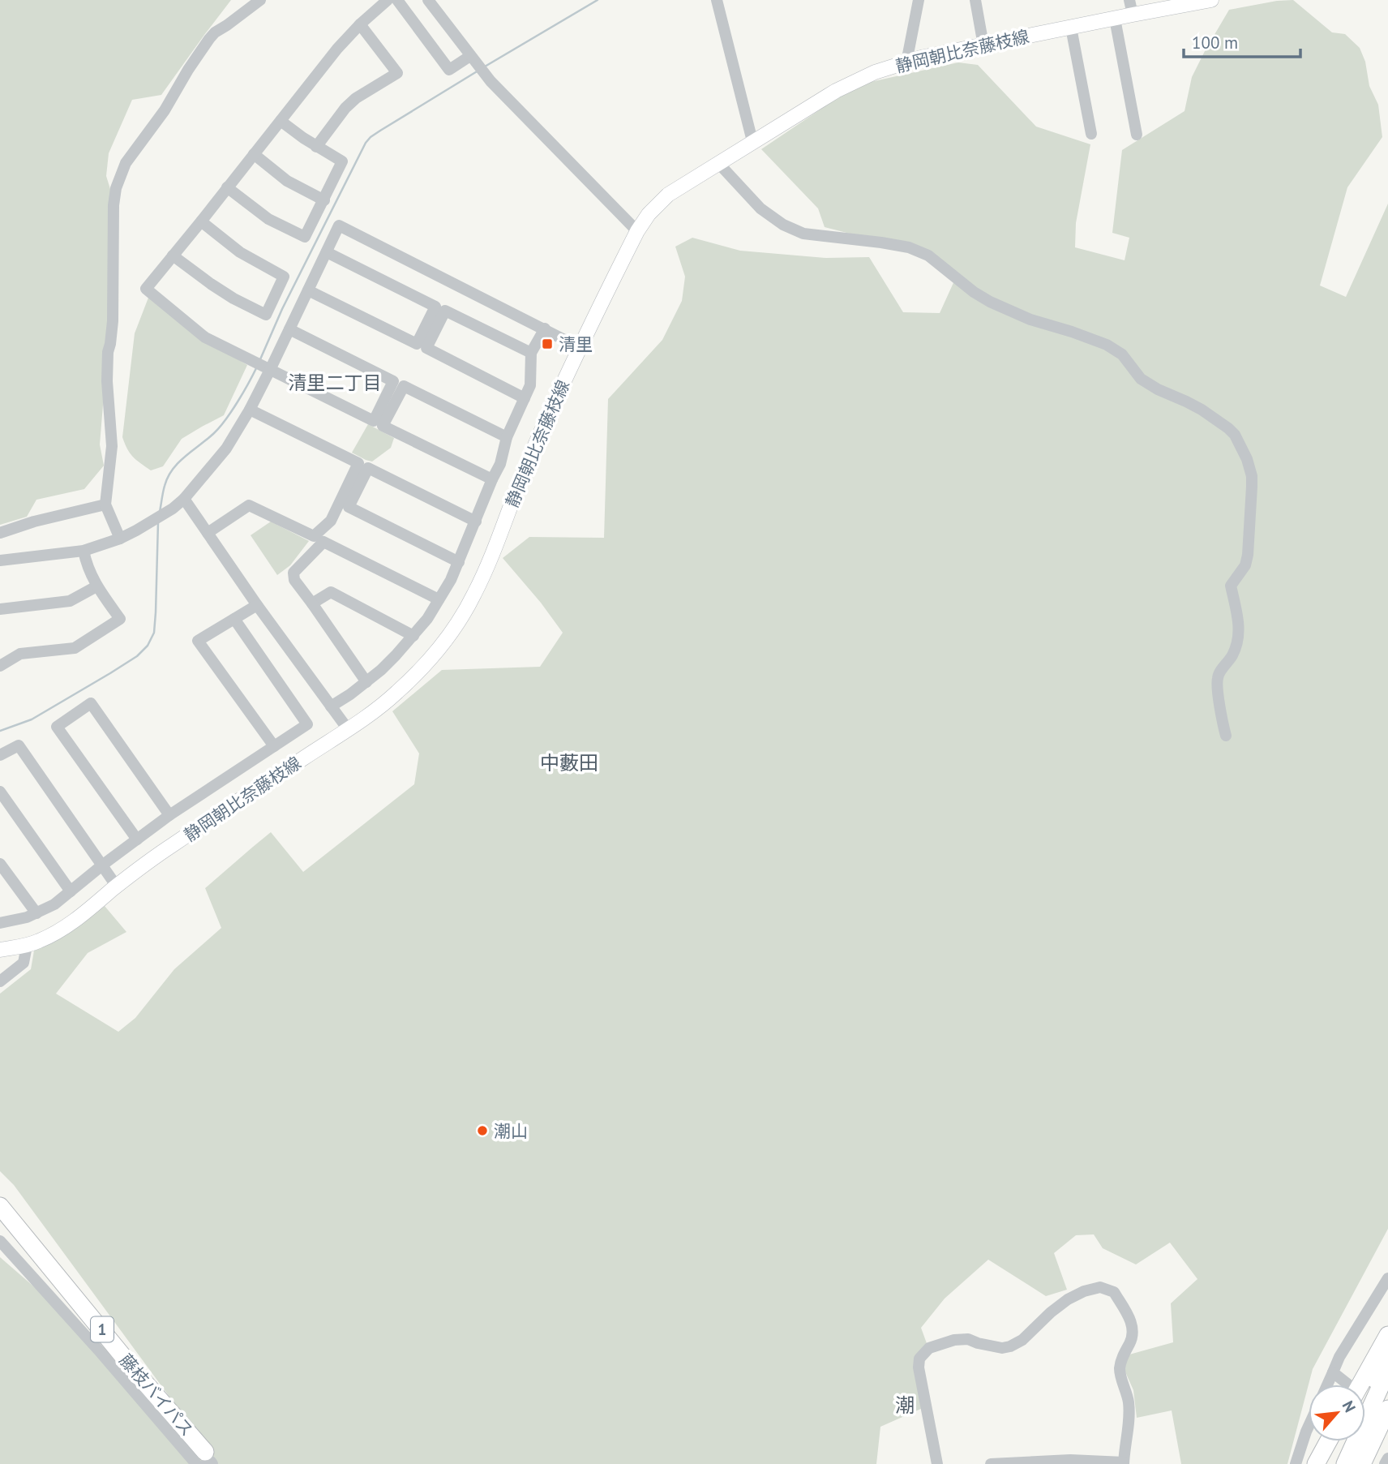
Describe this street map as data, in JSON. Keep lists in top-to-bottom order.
{
  "streets": {
    "highway": ["1", "藤枝バイパス"],
    "main road": ["静岡朝比奈藤枝線"]
  },
  "crossings": [
    ["1", "藤枝バイパス"]
  ],
  "districts": ["清里二丁目", "中藪田", "潮"],
  "places": {
    "transit": ["清里"],
    "other": ["潮山"]
  },
  "scale_bar": "100 m",
  "north": "top right"
}
